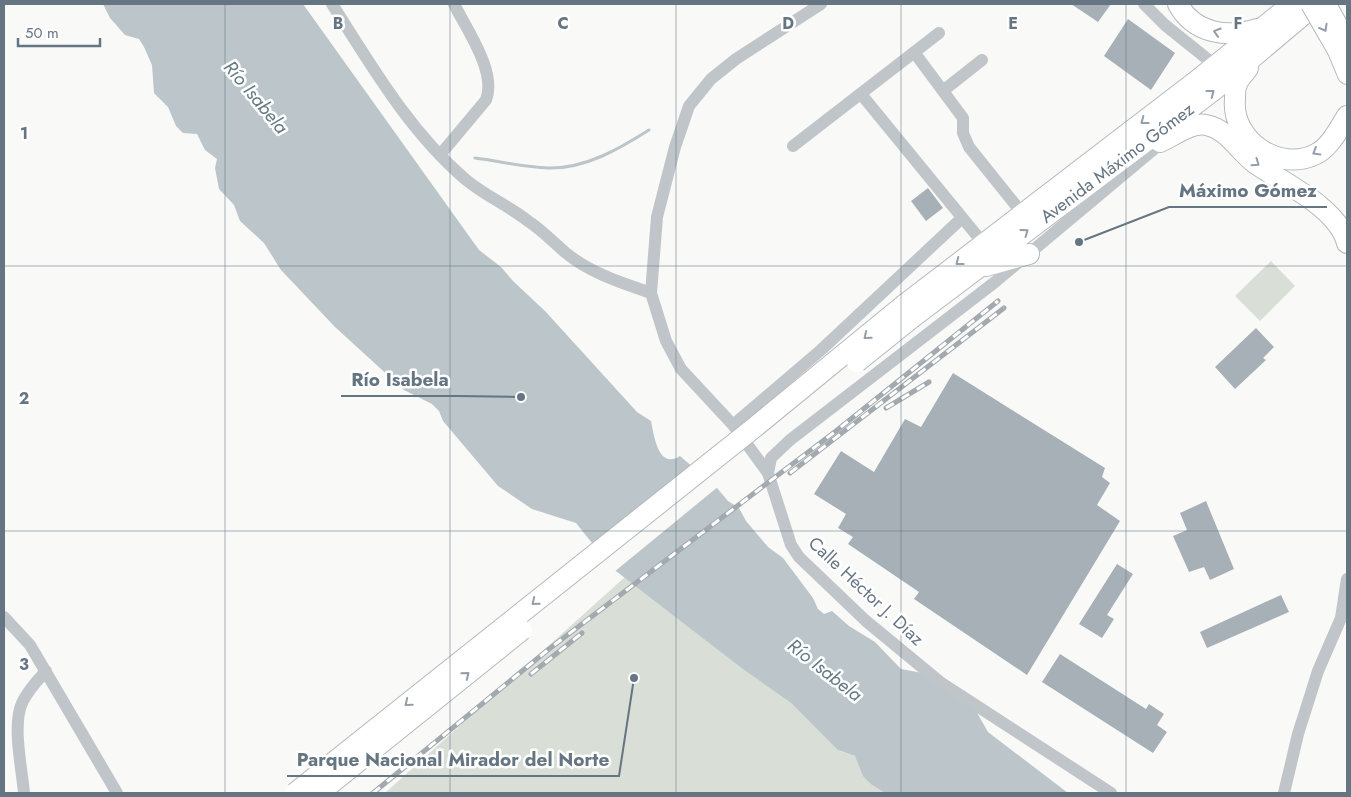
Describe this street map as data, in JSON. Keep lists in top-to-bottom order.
{
  "streets": {
    "main road": ["Avenida Máximo Gómez"],
    "street": ["Calle Héctor J. Díaz"]
  },
  "water": ["Río Isabela"],
  "places": ["Máximo Gómez", "Río Isabela", "Parque Nacional Mirador del Norte"],
  "scale_bar": "50 m",
  "grid": {
    "columns": [
      "B",
      "C",
      "D",
      "E",
      "F"
    ],
    "rows": ["1", "2", "3"]
  }
}
